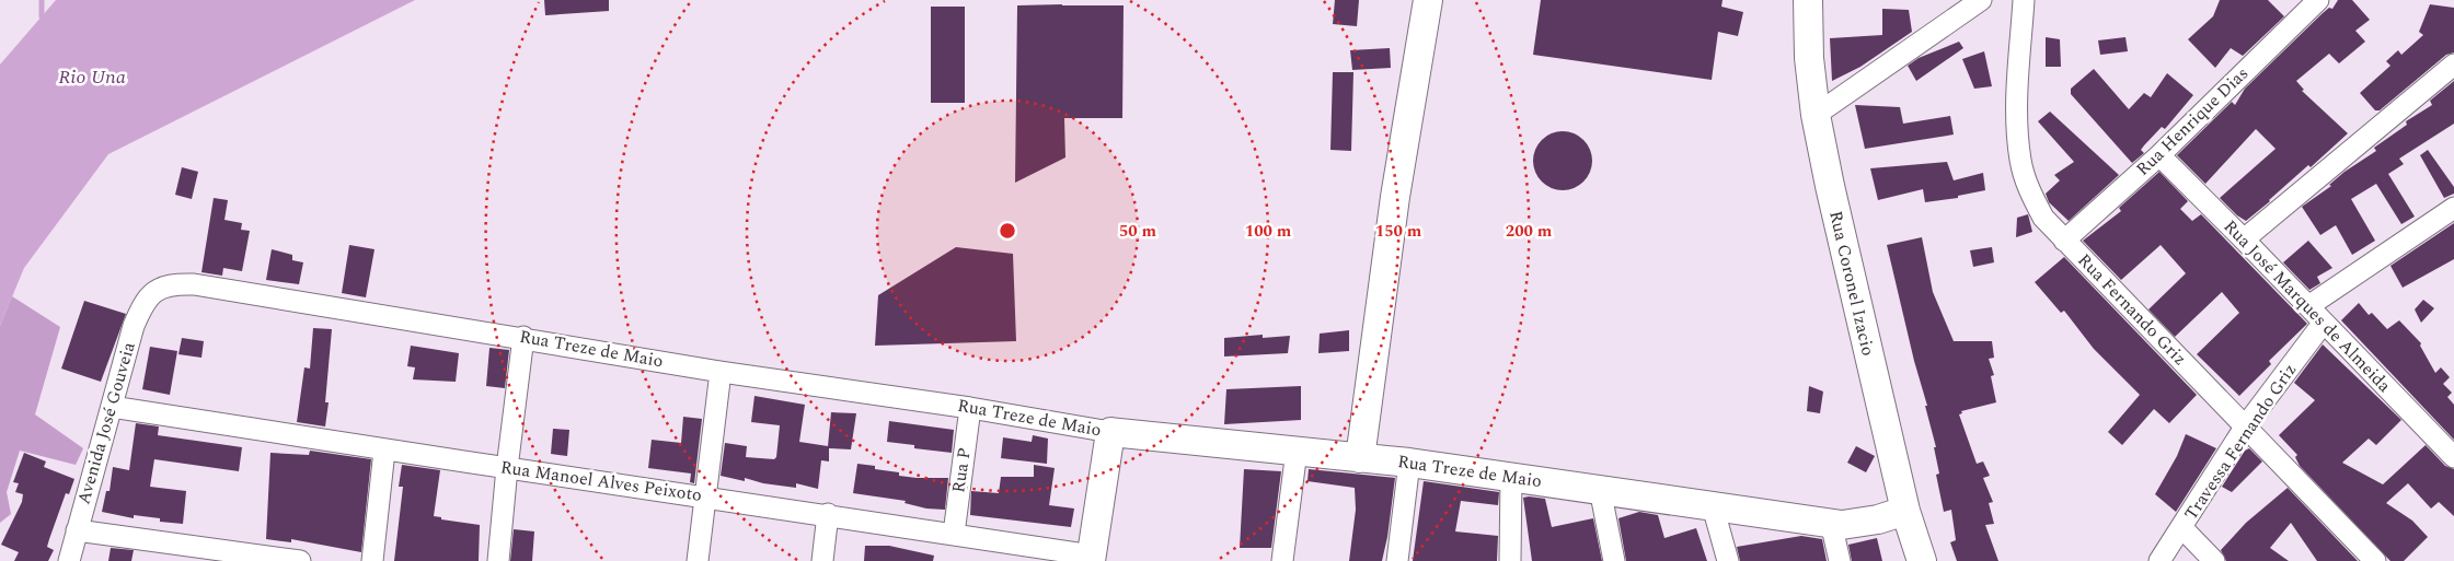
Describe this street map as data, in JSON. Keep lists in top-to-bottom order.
{
  "streets": {
    "street": [
      "Rua Henrique Dias",
      "Rua Coronel Izacio",
      "Rua José Marques de Almeida",
      "Rua Fernando Griz",
      "Rua Treze de Maio",
      "Avenida José Gouveia",
      "Travessa Fernando Griz",
      "Rua P",
      "Rua Manoel Alves Peixoto"
    ]
  },
  "crossings": [
    ["Rua Henrique Dias", "Rua José Marques de Almeida"],
    ["Rua Henrique Dias", "Rua Fernando Griz"],
    ["Rua Coronel Izacio", "Rua Treze de Maio"],
    ["Rua José Marques de Almeida", "Travessa Fernando Griz"],
    ["Rua Fernando Griz", "Travessa Fernando Griz"],
    ["Rua Treze de Maio", "Avenida José Gouveia"],
    ["Rua Treze de Maio", "Rua P"],
    ["Avenida José Gouveia", "Rua Manoel Alves Peixoto"],
    ["Rua P", "Rua Manoel Alves Peixoto"]
  ],
  "water": ["Rio Una"],
  "rings": [
    "50 m",
    "100 m",
    "150 m",
    "200 m"
  ]
}
